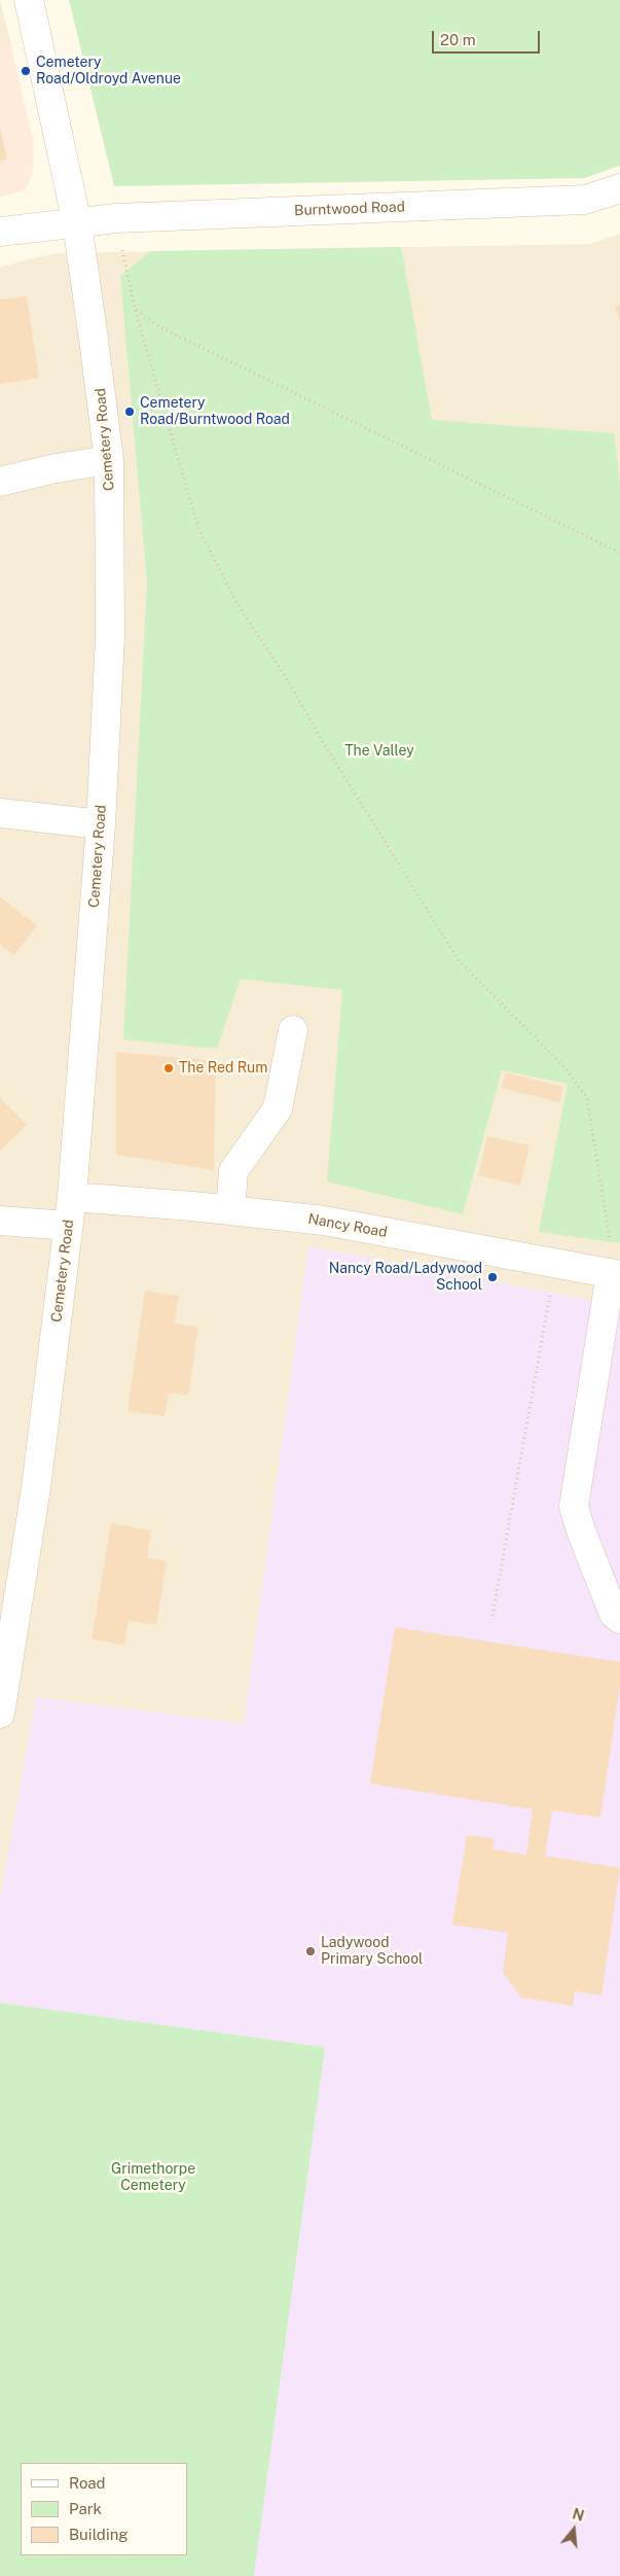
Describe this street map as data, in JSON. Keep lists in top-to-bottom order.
{
  "streets": {
    "street": ["Burntwood Road", "Cemetery Road", "Nancy Road"]
  },
  "crossings": [
    ["Burntwood Road", "Cemetery Road"],
    ["Cemetery Road", "Nancy Road"]
  ],
  "parks": ["The Valley", "Grimethorpe Cemetery"],
  "places": [
    "Cemetery Road/Oldroyd Avenue",
    "Cemetery Road/Burntwood Road",
    "The Red Rum",
    "Nancy Road/Ladywood School",
    "Ladywood Primary School"
  ],
  "legend": ["Road", "Park", "Building"],
  "scale_bar": "20 m",
  "north": "top"
}
